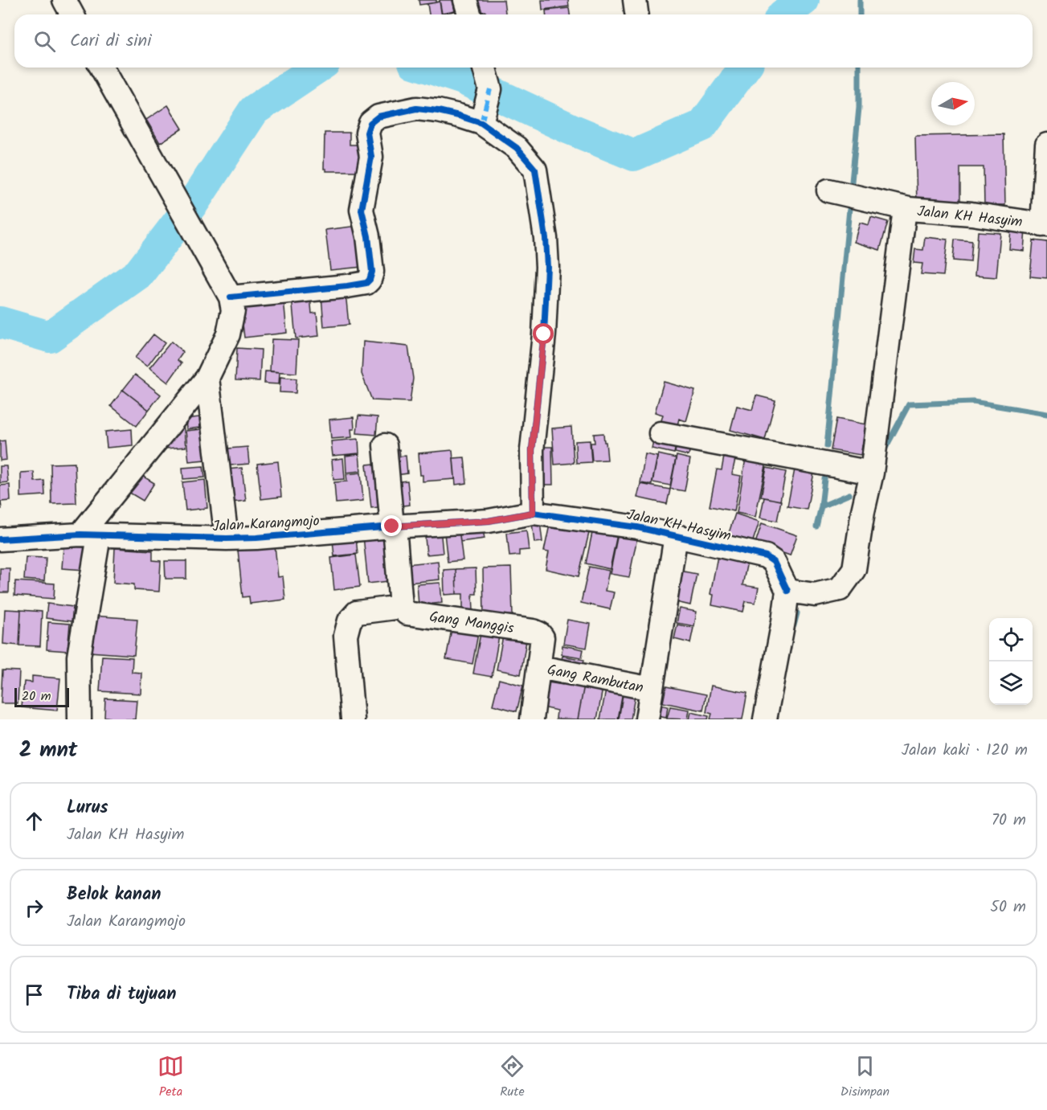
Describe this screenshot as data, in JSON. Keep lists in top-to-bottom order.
{
  "streets": {
    "street": [
      "Jalan KH Hasyim",
      "Jalan Karangmojo",
      "Gang Manggis",
      "Gang Rambutan"
    ]
  },
  "crossings": [
    ["Jalan KH Hasyim", "Jalan Karangmojo"],
    ["Gang Manggis", "Gang Rambutan"]
  ],
  "scale_bar": "20 m",
  "north": "right",
  "page": {
    "search": "Cari di sini",
    "scale": "20 m",
    "heading": ["2 mnt", "Jalan kaki · 120 m"],
    "list": [
      ["Lurus", "Jalan KH Hasyim", "70 m"],
      ["Belok kanan", "Jalan Karangmojo", "50 m"],
      "Tiba di tujuan"
    ],
    "nav": ["Peta", "Rute", "Disimpan"]
  }
}
